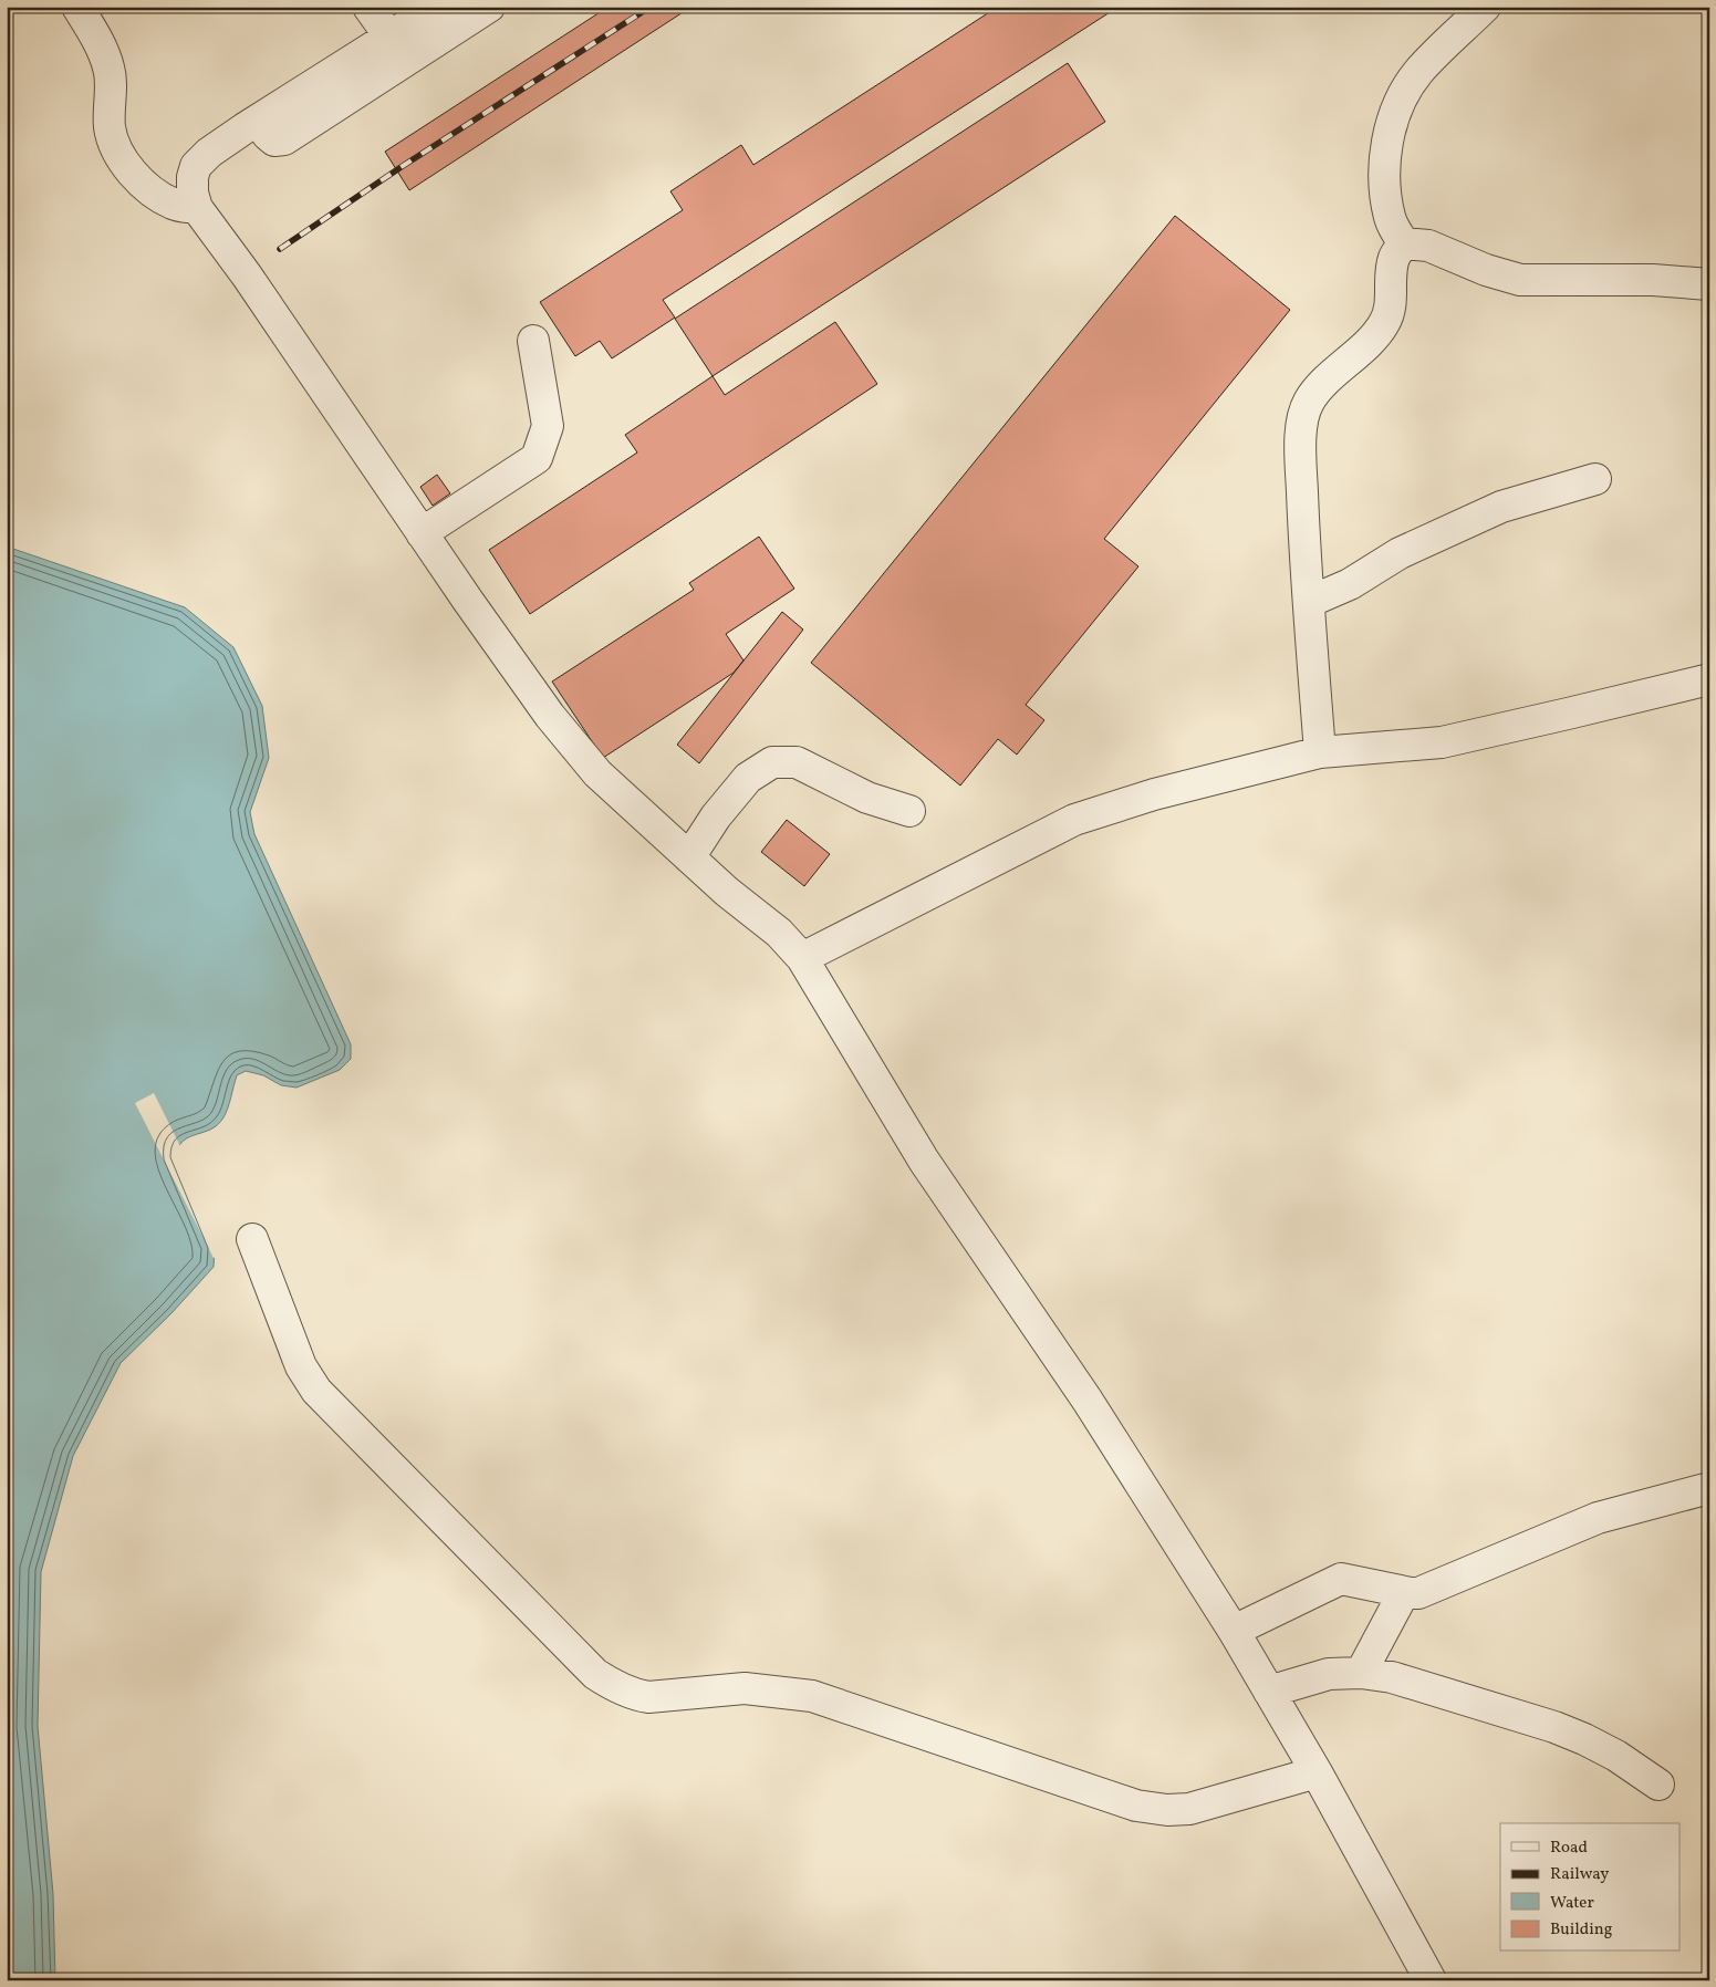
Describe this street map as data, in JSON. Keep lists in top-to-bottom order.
{
  "legend": [
    "Road",
    "Railway",
    "Water",
    "Building"
  ]
}
